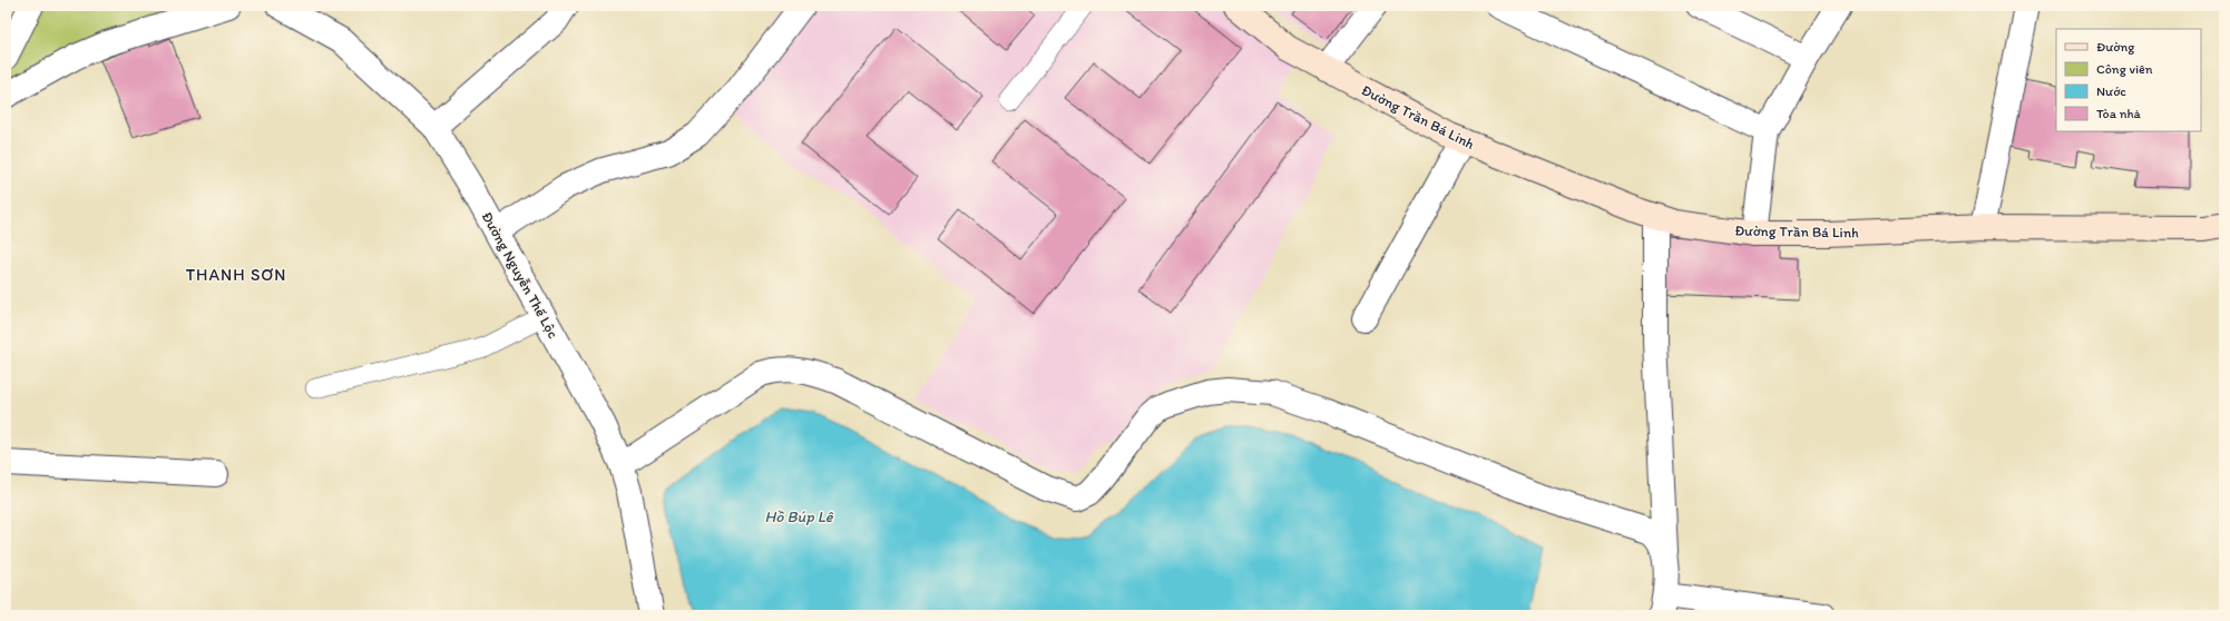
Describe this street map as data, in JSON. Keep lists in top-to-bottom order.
{
  "streets": {
    "street": ["Đường Trần Bá Linh", "Đường Nguyễn Thế Lộc"]
  },
  "districts": ["THANH SƠN"],
  "water": ["Hồ Búp Lê"],
  "legend": [
    "Đường",
    "Công viên",
    "Nước",
    "Tòa nhà"
  ]
}
